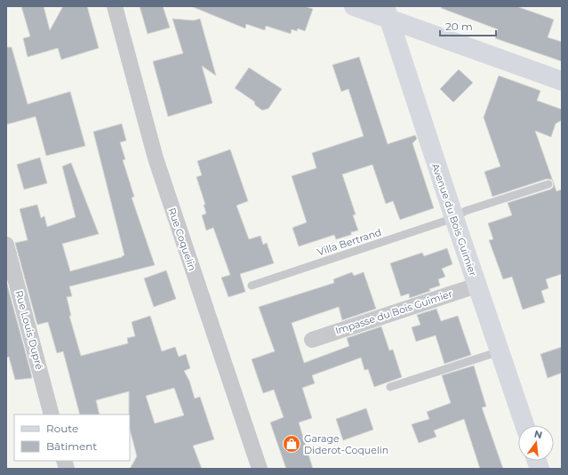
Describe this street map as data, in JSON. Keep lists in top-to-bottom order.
{
  "streets": {
    "street": [
      "Avenue du Bois Guimier",
      "Rue Coquelin",
      "Impasse du Bois Guimier",
      "Rue Louis Dupré"
    ],
    "lane": ["Villa Bertrand"]
  },
  "crossings": [
    ["Avenue du Bois Guimier", "Villa Bertrand"],
    ["Avenue du Bois Guimier", "Impasse du Bois Guimier"]
  ],
  "places": {
    "shop": ["Garage Diderot-Coquelin"]
  },
  "legend": ["Route", "Bâtiment"],
  "scale_bar": "20 m",
  "north": "top"
}
